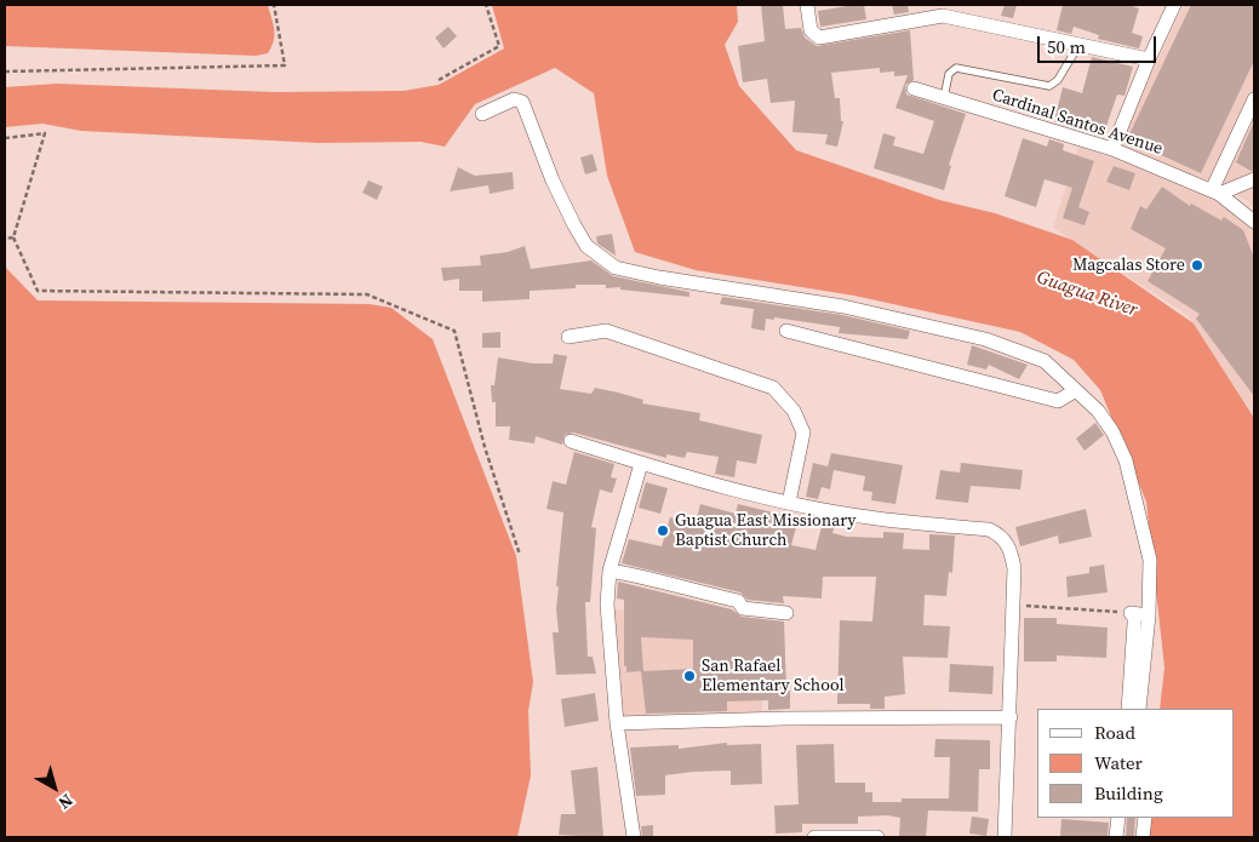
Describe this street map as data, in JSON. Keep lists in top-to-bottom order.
{
  "streets": {
    "street": ["Cardinal Santos Avenue"]
  },
  "water": ["Guagua River"],
  "places": ["Magcalas Store", "Guagua East Missionary Baptist Church", "San Rafael Elementary School"],
  "legend": ["Road", "Water", "Building"],
  "scale_bar": "50 m",
  "north": "bottom right"
}
